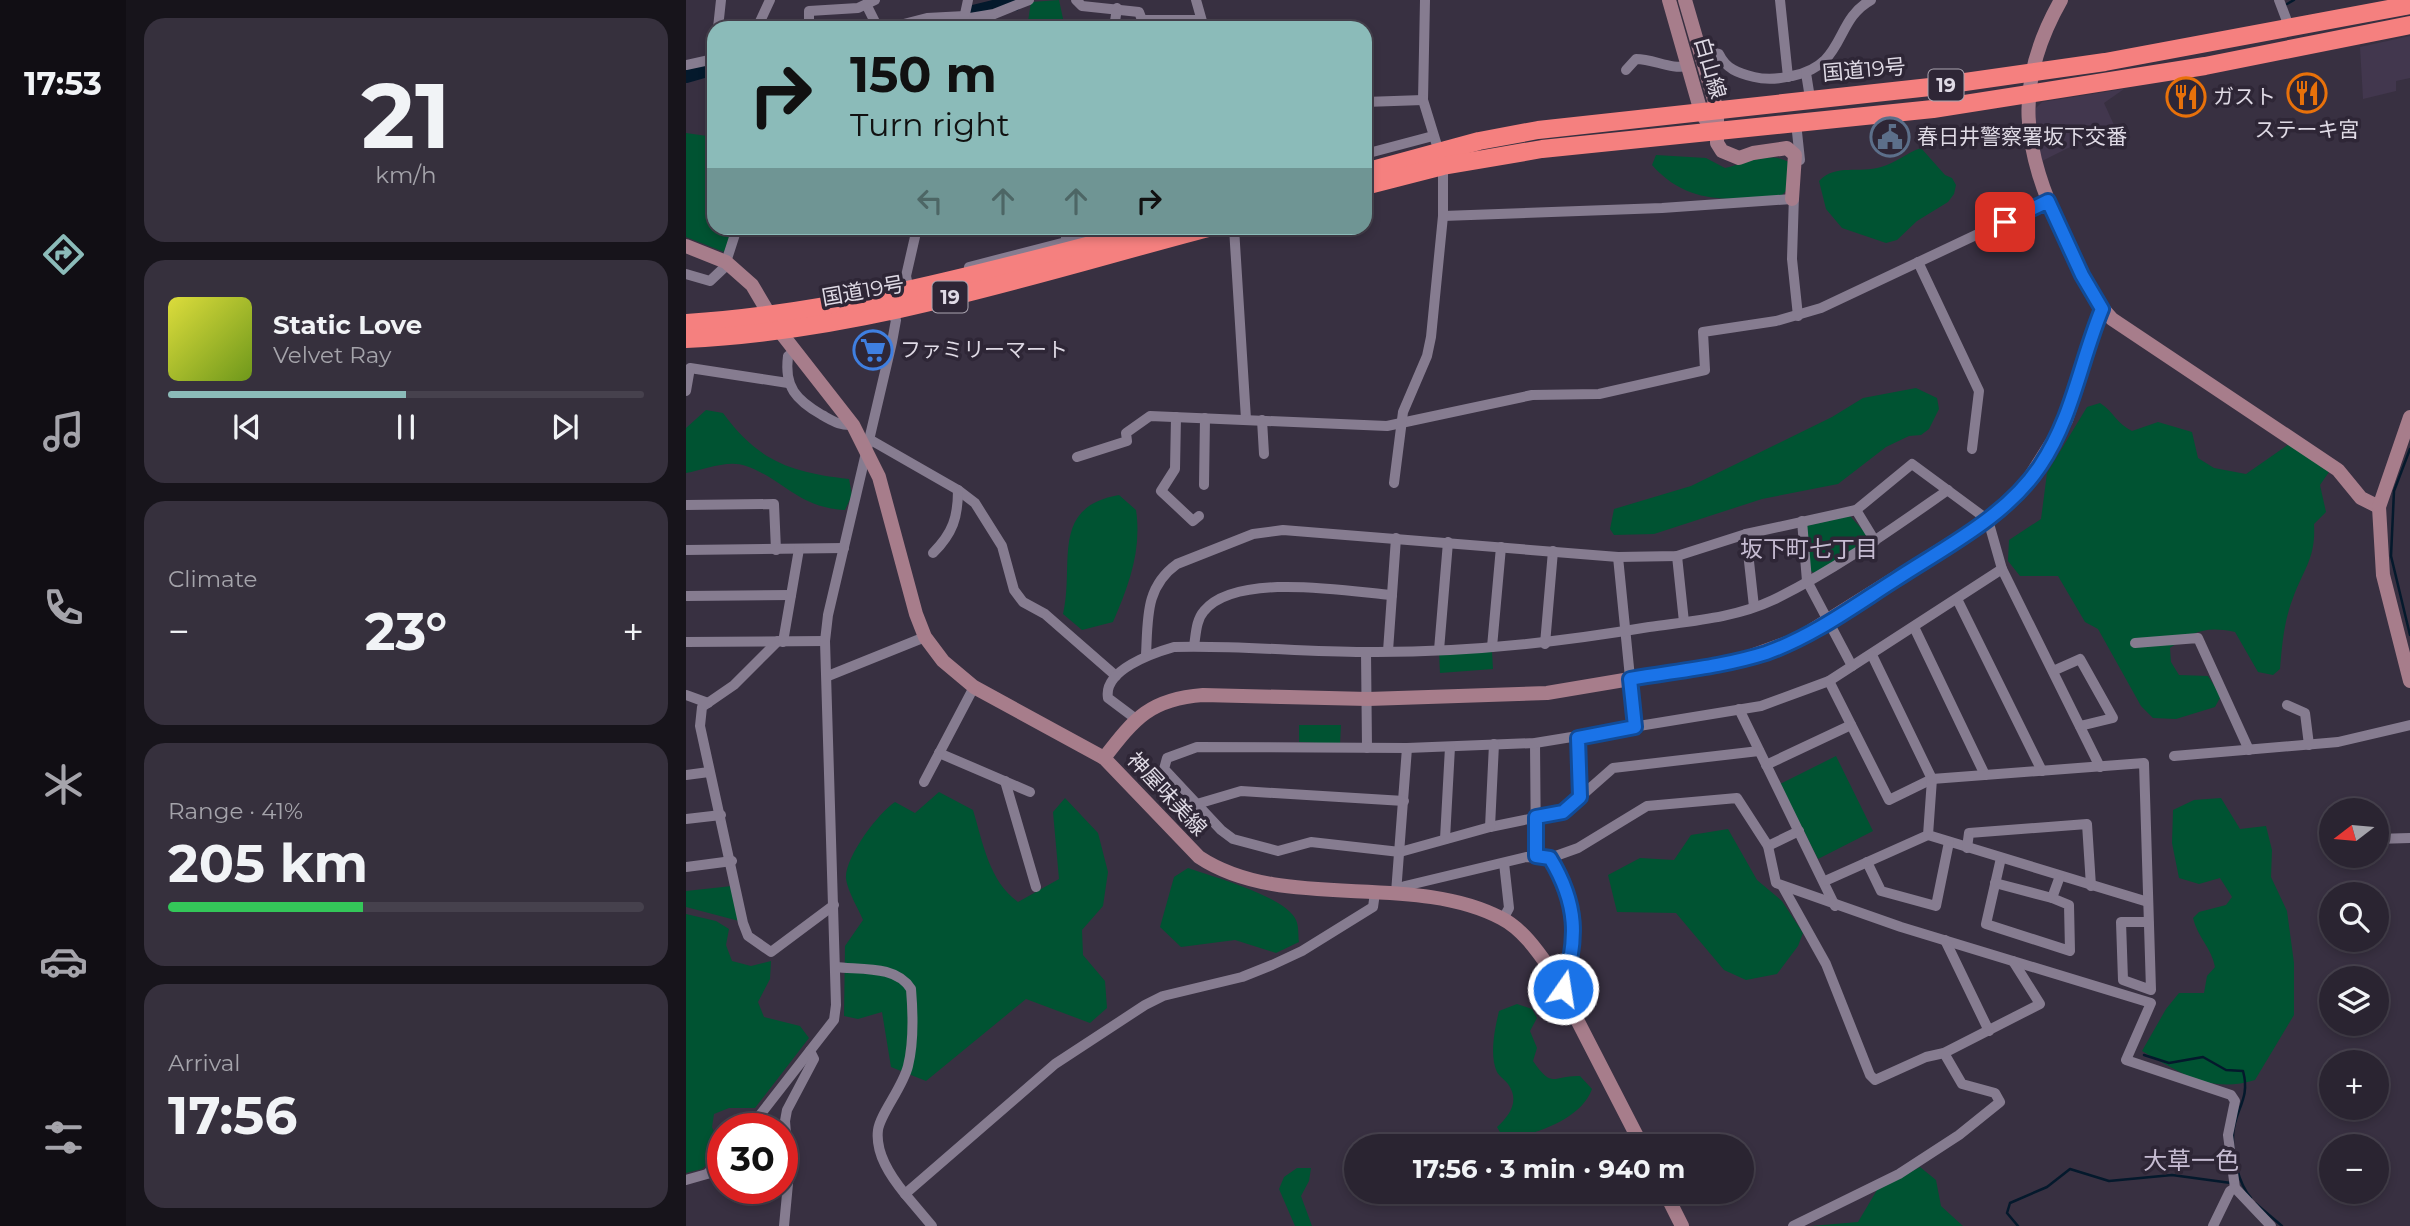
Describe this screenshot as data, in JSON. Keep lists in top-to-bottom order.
{
  "streets": {
    "highway": ["国道19号", "19"],
    "street": ["白山線", "神屋味美線"]
  },
  "crossings": [
    ["白山線", "国道19号"],
    ["国道19号", "神屋味美線"]
  ],
  "districts": ["坂下町七丁目", "大草一色"],
  "places": {
    "restaurant": ["ステーキ宮", "ガスト"],
    "public building": ["春日井警察署坂下交番"],
    "supermarket": ["ファミリーマート"]
  },
  "north": "left",
  "page": {
    "tabs": "17:53",
    "tile": [
      ["21", "km/h"],
      "Climate",
      ["Range · 41%", "205 km"],
      ["Arrival", "17:56"]
    ],
    "turn": ["150 m", "Turn right"],
    "song": ["Static Love", "Velvet Ray"],
    "heat": ["−", "23°", "+"],
    "map_buttons": ["+", "−"],
    "limit": "30",
    "trip": "17:56 · 3 min · 940 m"
  }
}
